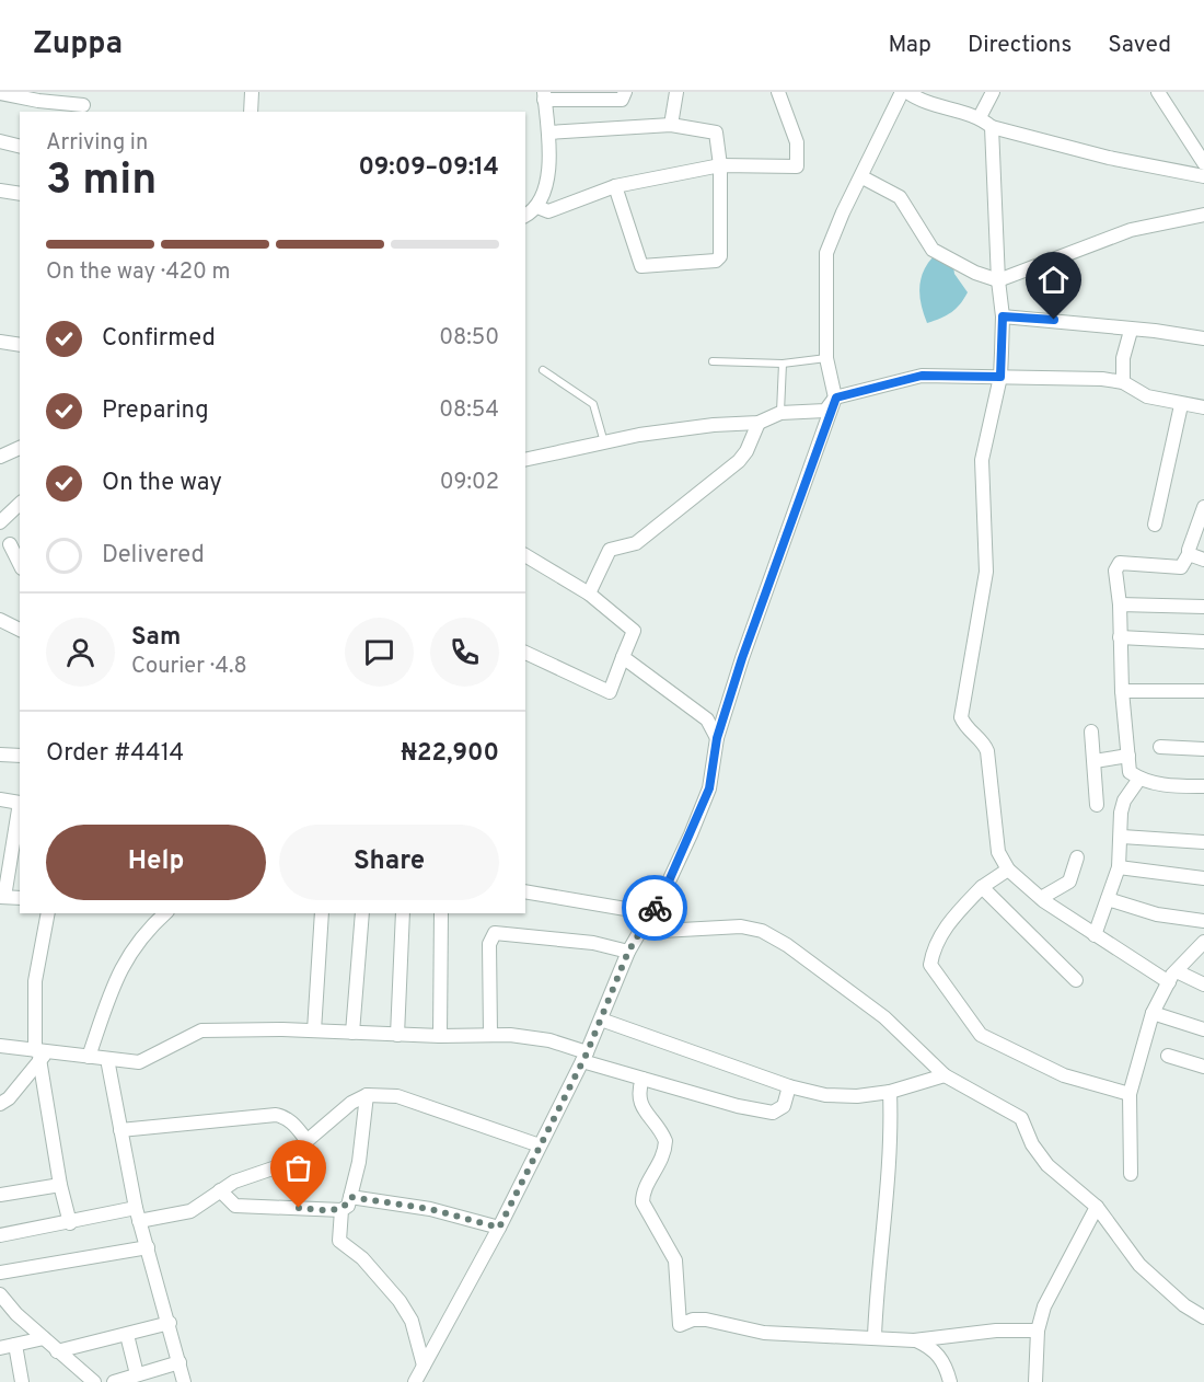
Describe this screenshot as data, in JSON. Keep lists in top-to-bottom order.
{
  "page": {
    "header": "Zuppa",
    "nav": ["Map", "Directions", "Saved"],
    "heading": ["3 min", "Arriving in", "09:09–09:14"],
    "panel": [
      "Sam",
      "Courier · 4.8",
      "Order #4414",
      "₦22,900"
    ],
    "bar": "On the way · 420 m",
    "list": [
      ["Confirmed", "08:50"],
      ["Preparing", "08:54"],
      ["On the way", "09:02"],
      "Delivered"
    ],
    "buttons": ["Help", "Share"]
  }
}
